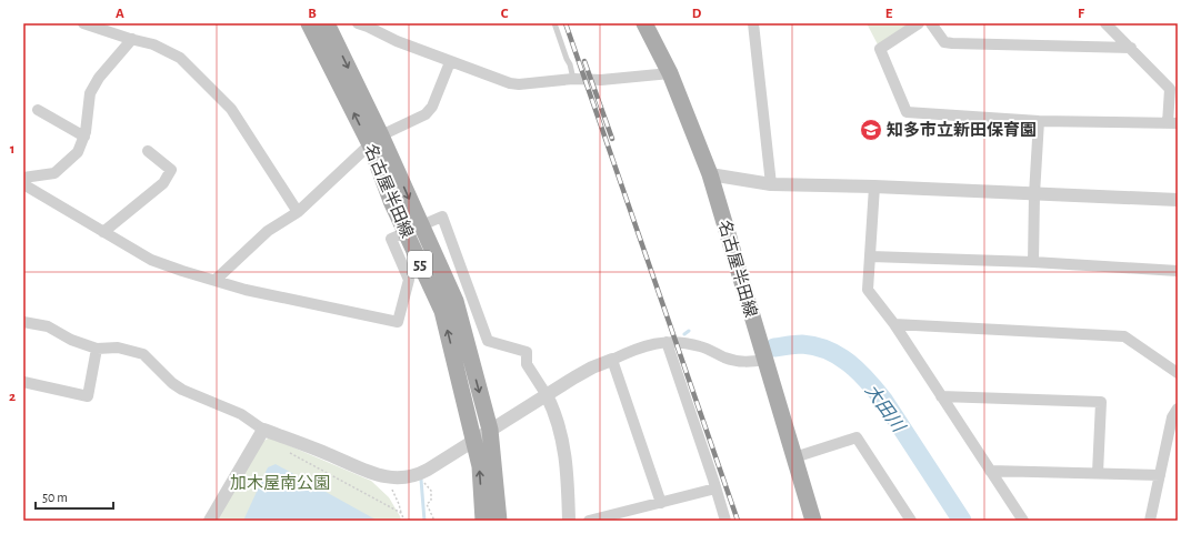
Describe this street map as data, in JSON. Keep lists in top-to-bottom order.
{
  "streets": {
    "main road": ["名古屋半田線", "55"]
  },
  "water": ["大田川"],
  "parks": ["加木屋南公園"],
  "places": {
    "school or university": ["知多市立新田保育園"]
  },
  "scale_bar": "50 m",
  "grid": {
    "columns": [
      "A",
      "B",
      "C",
      "D",
      "E",
      "F"
    ],
    "rows": ["1", "2"]
  }
}
